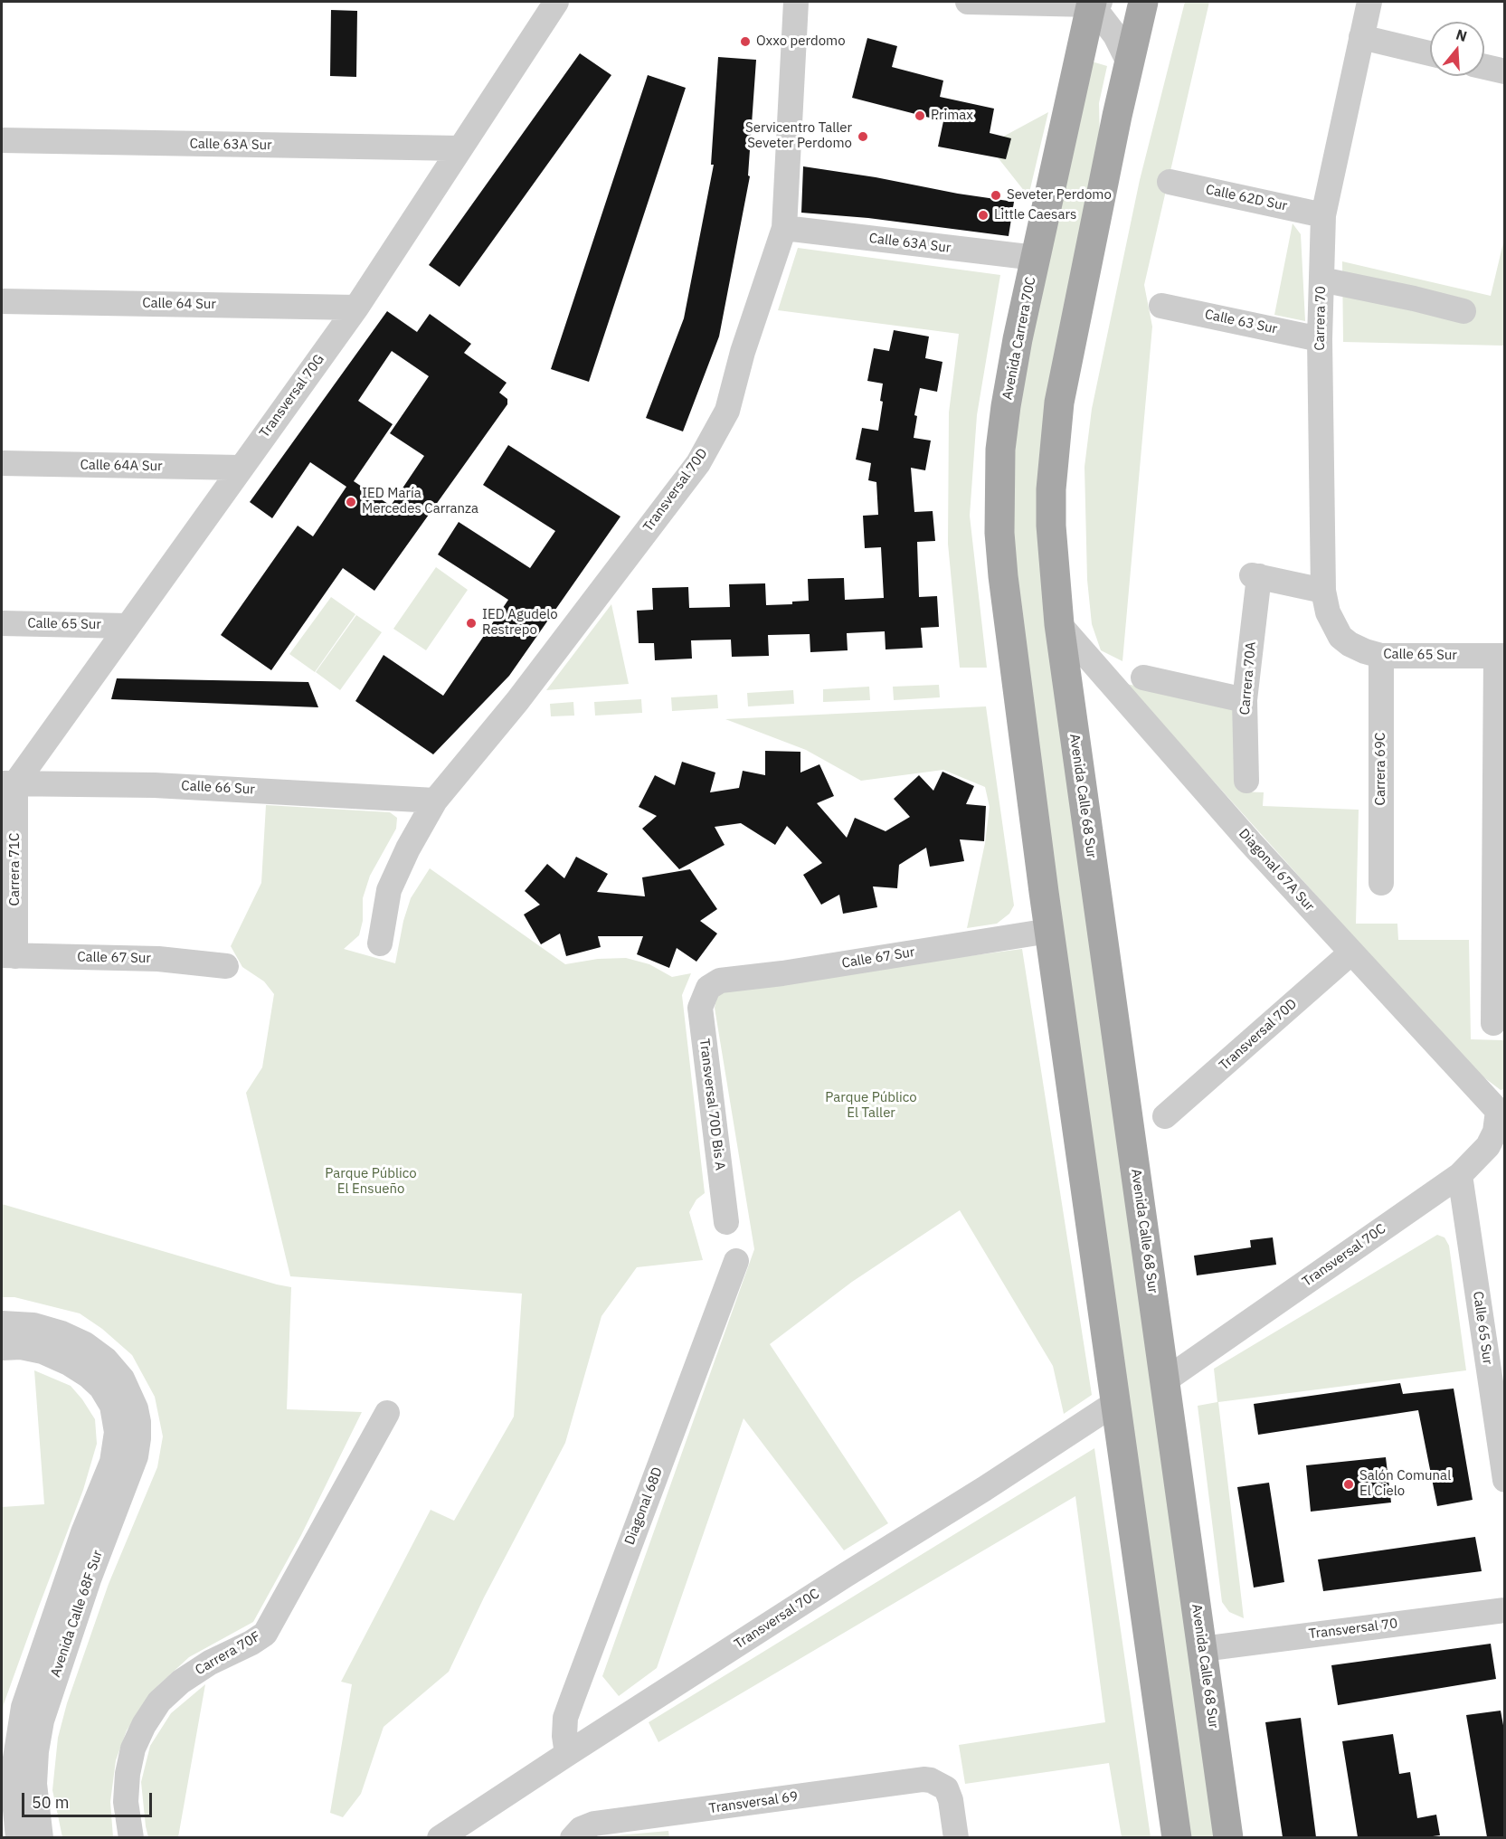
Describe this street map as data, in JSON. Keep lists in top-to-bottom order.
{
  "streets": {
    "main road": ["Avenida Carrera 70C", "Avenida Calle 68 Sur"],
    "street": [
      "Calle 63A Sur",
      "Calle 62D Sur",
      "Calle 64 Sur",
      "Carrera 70",
      "Calle 63 Sur",
      "Transversal 70G",
      "Calle 64A Sur",
      "Transversal 70D",
      "Calle 65 Sur",
      "Carrera 70A",
      "Carrera 69C",
      "Calle 66 Sur",
      "Carrera 71C",
      "Diagonal 67A Sur",
      "Calle 67 Sur",
      "Transversal 70D Bis A",
      "Transversal 70C",
      "Diagonal 68D",
      "Avenida Calle 68F Sur",
      "Transversal 70",
      "Carrera 70F",
      "Transversal 69"
    ]
  },
  "crossings": [
    ["Calle 63A Sur", "Avenida Carrera 70C"],
    ["Calle 63A Sur", "Transversal 70G"],
    ["Calle 63A Sur", "Transversal 70D"],
    ["Calle 62D Sur", "Carrera 70"],
    ["Calle 64 Sur", "Transversal 70G"],
    ["Carrera 70", "Calle 63 Sur"],
    ["Carrera 70", "Calle 65 Sur"],
    ["Carrera 70", "Carrera 70A"],
    ["Avenida Carrera 70C", "Calle 67 Sur"],
    ["Transversal 70G", "Calle 64A Sur"],
    ["Transversal 70G", "Calle 65 Sur"],
    ["Transversal 70G", "Calle 66 Sur"],
    ["Transversal 70G", "Carrera 71C"],
    ["Transversal 70D", "Calle 66 Sur"],
    ["Transversal 70D", "Diagonal 67A Sur"],
    ["Calle 65 Sur", "Carrera 69C"],
    ["Calle 65 Sur", "Transversal 70C"],
    ["Calle 66 Sur", "Carrera 71C"],
    ["Avenida Calle 68 Sur", "Diagonal 67A Sur"],
    ["Avenida Calle 68 Sur", "Transversal 70C"],
    ["Avenida Calle 68 Sur", "Transversal 70"],
    ["Carrera 71C", "Calle 67 Sur"],
    ["Diagonal 67A Sur", "Transversal 70C"],
    ["Calle 67 Sur", "Transversal 70D Bis A"],
    ["Transversal 70C", "Diagonal 68D"]
  ],
  "parks": ["Parque Público El Taller", "Parque Público El Ensueño"],
  "places": [
    "Oxxo perdomo",
    "Primax",
    "Servicentro Taller Seveter Perdomo",
    "Seveter Perdomo",
    "Little Caesars",
    "IED María Mercedes Carranza",
    "IED Agudelo Restrepo",
    "Salón Comunal El Cielo"
  ],
  "scale_bar": "50 m",
  "north": "top"
}
